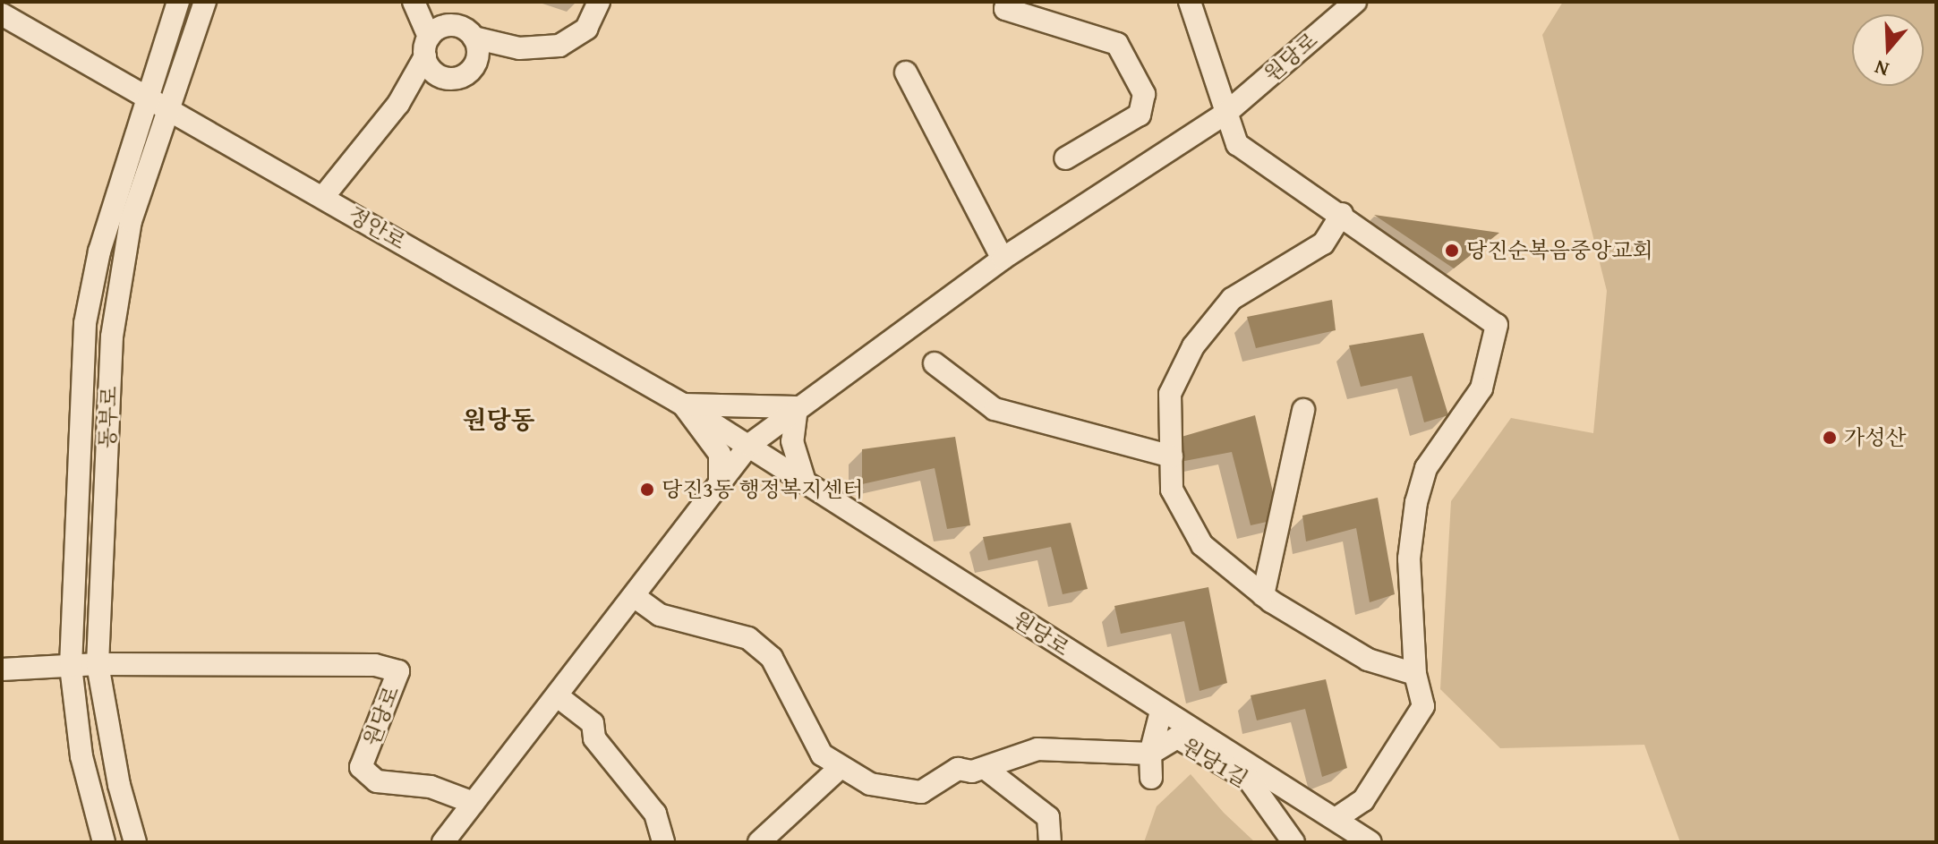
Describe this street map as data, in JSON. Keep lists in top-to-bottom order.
{
  "streets": {
    "street": [
      "원당로",
      "정안로",
      "동부로",
      "원당1길"
    ]
  },
  "crossings": [
    ["원당로", "정안로"],
    ["원당로", "동부로"],
    ["원당로", "원당1길"],
    ["정안로", "동부로"]
  ],
  "districts": ["원당동"],
  "places": ["당진순복음중앙교회", "가성산", "당진3동 행정복지센터"],
  "north": "bottom"
}
